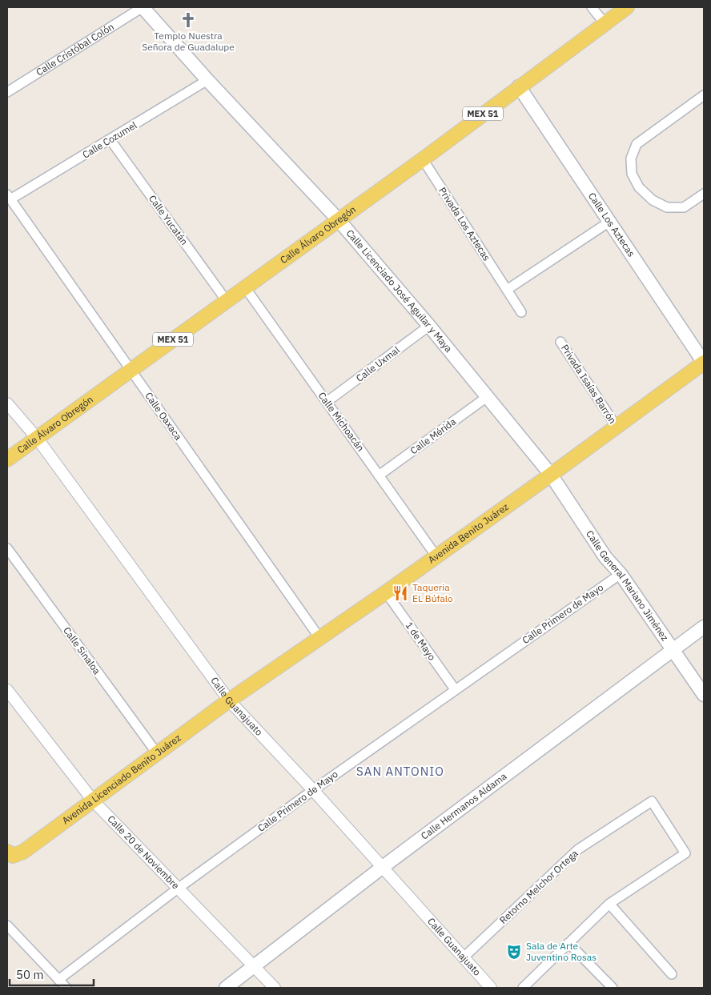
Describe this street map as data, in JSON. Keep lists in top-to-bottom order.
{
  "streets": {
    "main road": [
      "MEX 51",
      "Calle Los Aztecas",
      "Calle Álvaro Obregón",
      "Calle Licenciado José Aguilar y Maya",
      "Avenida Benito Juárez",
      "Calle General Mariano Jiménez",
      "Avenida Licenciado Benito Juárez",
      "Calle Hermanos Aldama"
    ],
    "street": [
      "Calle Cristóbal Colón",
      "Calle Cozumel",
      "Calle Yucatán",
      "Privada Los Aztecas",
      "Calle Uxmal",
      "Privada Isaías Barrón",
      "Calle Oaxaca",
      "Calle Michoacán",
      "Calle Mérida",
      "Calle Primero de Mayo",
      "1 de Mayo",
      "Calle Sinaloa",
      "Calle Guanajuato",
      "Calle 20 de Noviembre",
      "Retorno Melchor Ortega"
    ]
  },
  "crossings": [
    ["Calle Cristóbal Colón", "Calle Licenciado José Aguilar y Maya"],
    ["Calle Cozumel", "Calle Yucatán"],
    ["Calle Cozumel", "Calle Licenciado José Aguilar y Maya"],
    ["Calle Cozumel", "Calle Oaxaca"],
    ["Calle Yucatán", "Calle Álvaro Obregón"],
    ["Privada Los Aztecas", "Calle Álvaro Obregón"],
    ["Calle Los Aztecas", "Calle Álvaro Obregón"],
    ["Calle Los Aztecas", "Avenida Benito Juárez"],
    ["Calle Álvaro Obregón", "Calle Licenciado José Aguilar y Maya"],
    ["Calle Álvaro Obregón", "Calle Oaxaca"],
    ["Calle Álvaro Obregón", "Calle Michoacán"],
    ["Calle Álvaro Obregón", "Calle Guanajuato"],
    ["Calle Licenciado José Aguilar y Maya", "Calle Uxmal"],
    ["Calle Licenciado José Aguilar y Maya", "Calle Mérida"],
    ["Calle Licenciado José Aguilar y Maya", "Avenida Benito Juárez"],
    ["Calle Licenciado José Aguilar y Maya", "Calle General Mariano Jiménez"],
    ["Calle Uxmal", "Calle Michoacán"],
    ["Privada Isaías Barrón", "Avenida Benito Juárez"],
    ["Calle Oaxaca", "Avenida Benito Juárez"],
    ["Calle Michoacán", "Calle Mérida"],
    ["Calle Michoacán", "Avenida Benito Juárez"],
    ["Avenida Benito Juárez", "Calle General Mariano Jiménez"],
    ["Avenida Benito Juárez", "1 de Mayo"],
    ["Avenida Benito Juárez", "Calle Guanajuato"],
    ["Avenida Benito Juárez", "Avenida Licenciado Benito Juárez"],
    ["Calle General Mariano Jiménez", "Calle Primero de Mayo"],
    ["Calle General Mariano Jiménez", "Calle Hermanos Aldama"],
    ["Calle Primero de Mayo", "1 de Mayo"],
    ["Calle Primero de Mayo", "Calle Guanajuato"],
    ["Calle Primero de Mayo", "Calle 20 de Noviembre"],
    ["Calle Sinaloa", "Avenida Licenciado Benito Juárez"],
    ["Calle Guanajuato", "Avenida Licenciado Benito Juárez"],
    ["Calle Guanajuato", "Calle Hermanos Aldama"],
    ["Calle Guanajuato", "Retorno Melchor Ortega"],
    ["Avenida Licenciado Benito Juárez", "Calle 20 de Noviembre"],
    ["Calle Hermanos Aldama", "Calle 20 de Noviembre"]
  ],
  "districts": ["SAN ANTONIO"],
  "places": {
    "church": ["Templo Nuestra Señora de Guadalupe"],
    "restaurant": ["Taqueria EL Búfalo"],
    "theatre": ["Sala de Arte Juventino Rosas"]
  },
  "scale_bar": "50 m"
}
